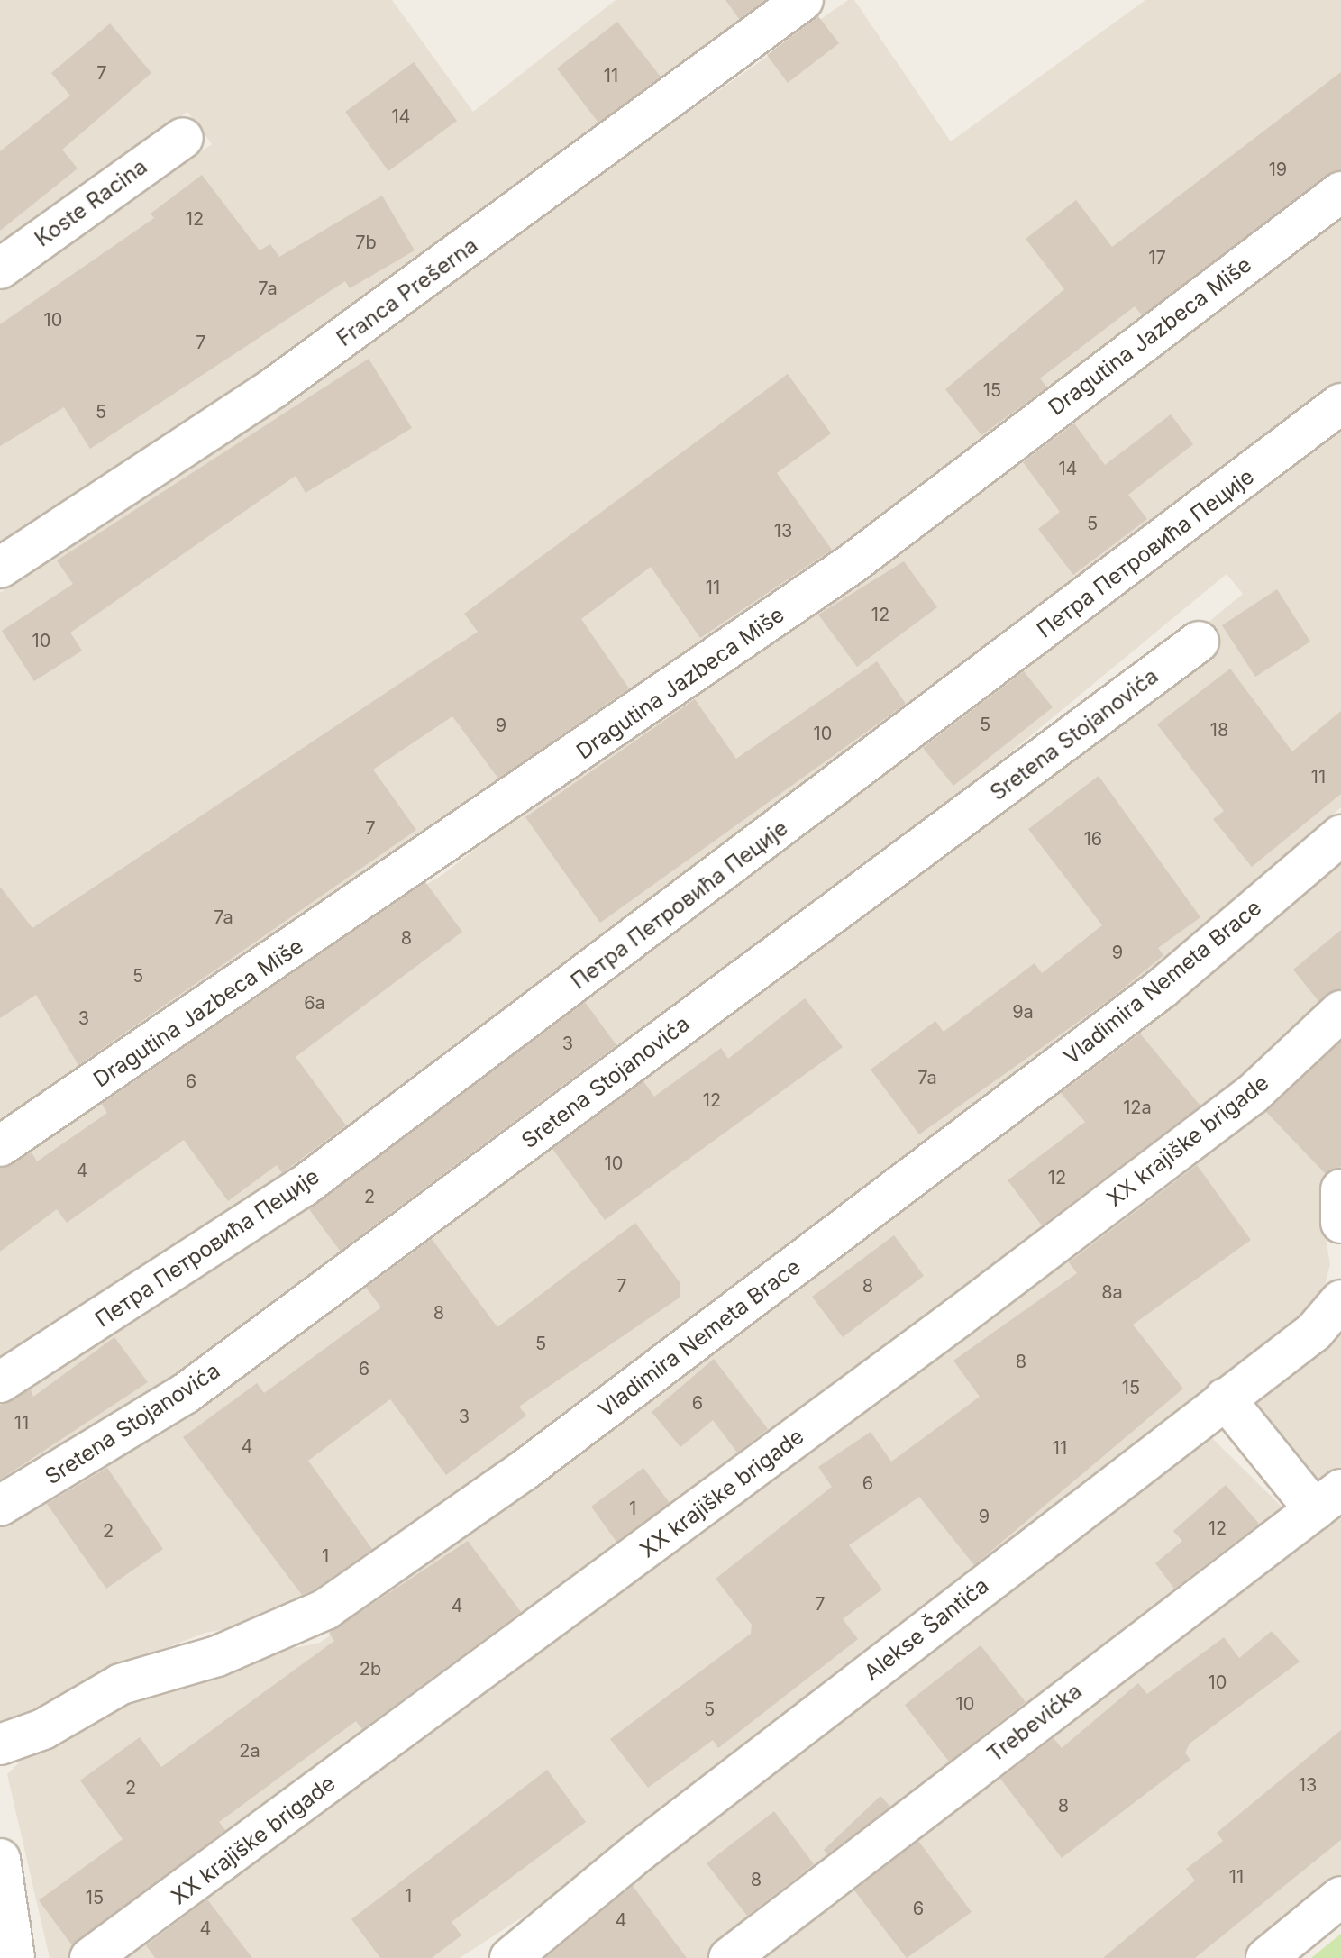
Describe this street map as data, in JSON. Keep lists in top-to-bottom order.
{
  "streets": {
    "street": [
      "Koste Racina",
      "Franca Prešerna",
      "Dragutina Jazbeca Miše",
      "Петра Петровића Пеције",
      "Sretena Stojanovića",
      "Vladimira Nemeta Brace",
      "XX krajiške brigade",
      "Alekse Šantića",
      "Trebevićka"
    ]
  },
  "house_numbers": [
    "7",
    "11",
    "14",
    "19",
    "12",
    "7b",
    "17",
    "7a",
    "10",
    "7",
    "15",
    "5",
    "14",
    "5",
    "13",
    "11",
    "12",
    "10",
    "5",
    "9",
    "18",
    "10",
    "11",
    "7",
    "16",
    "7a",
    "8",
    "9",
    "5",
    "6a",
    "9a",
    "3",
    "3",
    "7a",
    "6",
    "12",
    "12a",
    "10",
    "4",
    "12",
    "2",
    "7",
    "8",
    "8a",
    "8",
    "5",
    "8",
    "6",
    "15",
    "6",
    "3",
    "11",
    "4",
    "11",
    "6",
    "1",
    "9",
    "12",
    "2",
    "1",
    "7",
    "4",
    "2b",
    "10",
    "10",
    "5",
    "2a",
    "13",
    "2",
    "8",
    "11",
    "8",
    "1",
    "15",
    "6",
    "4",
    "4"
  ]
}
